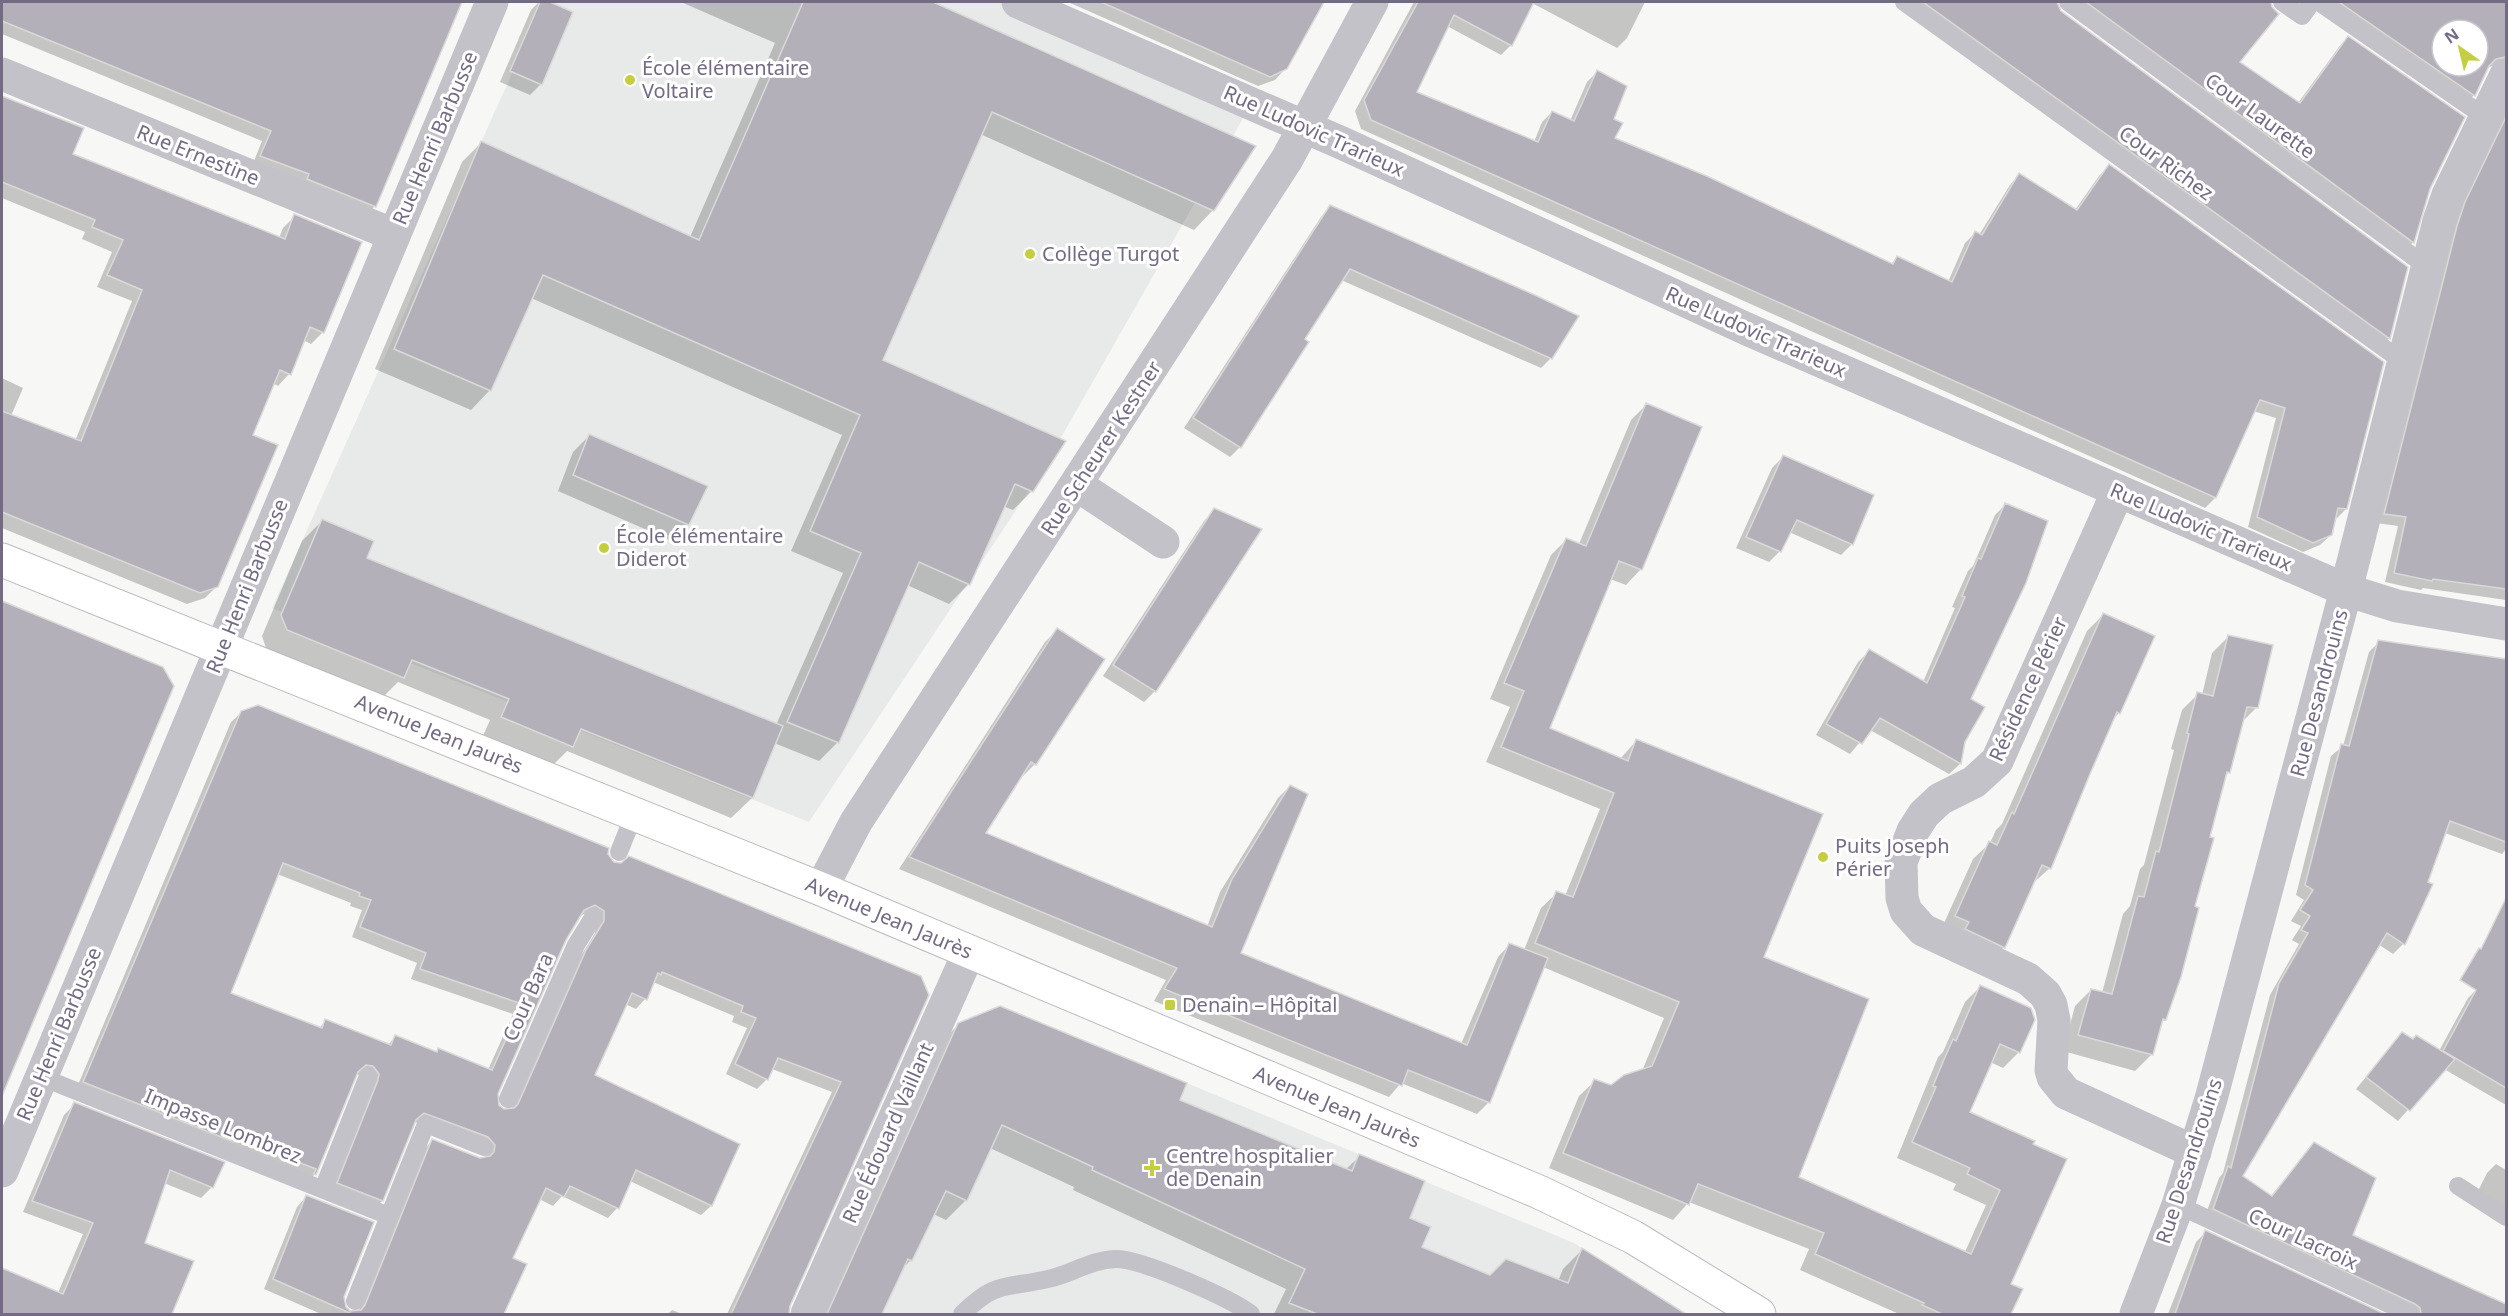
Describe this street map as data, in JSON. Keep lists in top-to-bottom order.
{
  "streets": {
    "street": [
      "Rue Ludovic Trarieux",
      "Rue Henri Barbusse",
      "Rue Ernestine",
      "Rue Scheurer Kestner",
      "Résidence Périer",
      "Rue Desandrouins",
      "Avenue Jean Jaurès",
      "Rue Édouard Vaillant"
    ],
    "lane": [
      "Cour Laurette",
      "Cour Richez",
      "Cour Bara",
      "Impasse Lombrez",
      "Cour Lacroix"
    ]
  },
  "crossings": [
    ["Cour Laurette", "Rue Desandrouins"],
    ["Rue Ludovic Trarieux", "Rue Scheurer Kestner"],
    ["Rue Ludovic Trarieux", "Résidence Périer"],
    ["Rue Ludovic Trarieux", "Rue Desandrouins"],
    ["Rue Henri Barbusse", "Rue Ernestine"],
    ["Rue Henri Barbusse", "Avenue Jean Jaurès"],
    ["Rue Henri Barbusse", "Impasse Lombrez"],
    ["Cour Richez", "Rue Desandrouins"],
    ["Rue Scheurer Kestner", "Avenue Jean Jaurès"],
    ["Résidence Périer", "Rue Desandrouins"],
    ["Rue Desandrouins", "Cour Lacroix"],
    ["Avenue Jean Jaurès", "Rue Édouard Vaillant"]
  ],
  "places": {
    "other": [
      "École élémentaire Voltaire",
      "Collège Turgot",
      "École élémentaire Diderot",
      "Puits Joseph Périer"
    ],
    "transit": ["Denain – Hôpital"],
    "health": ["Centre hospitalier de Denain"]
  },
  "north": "top left"
}
